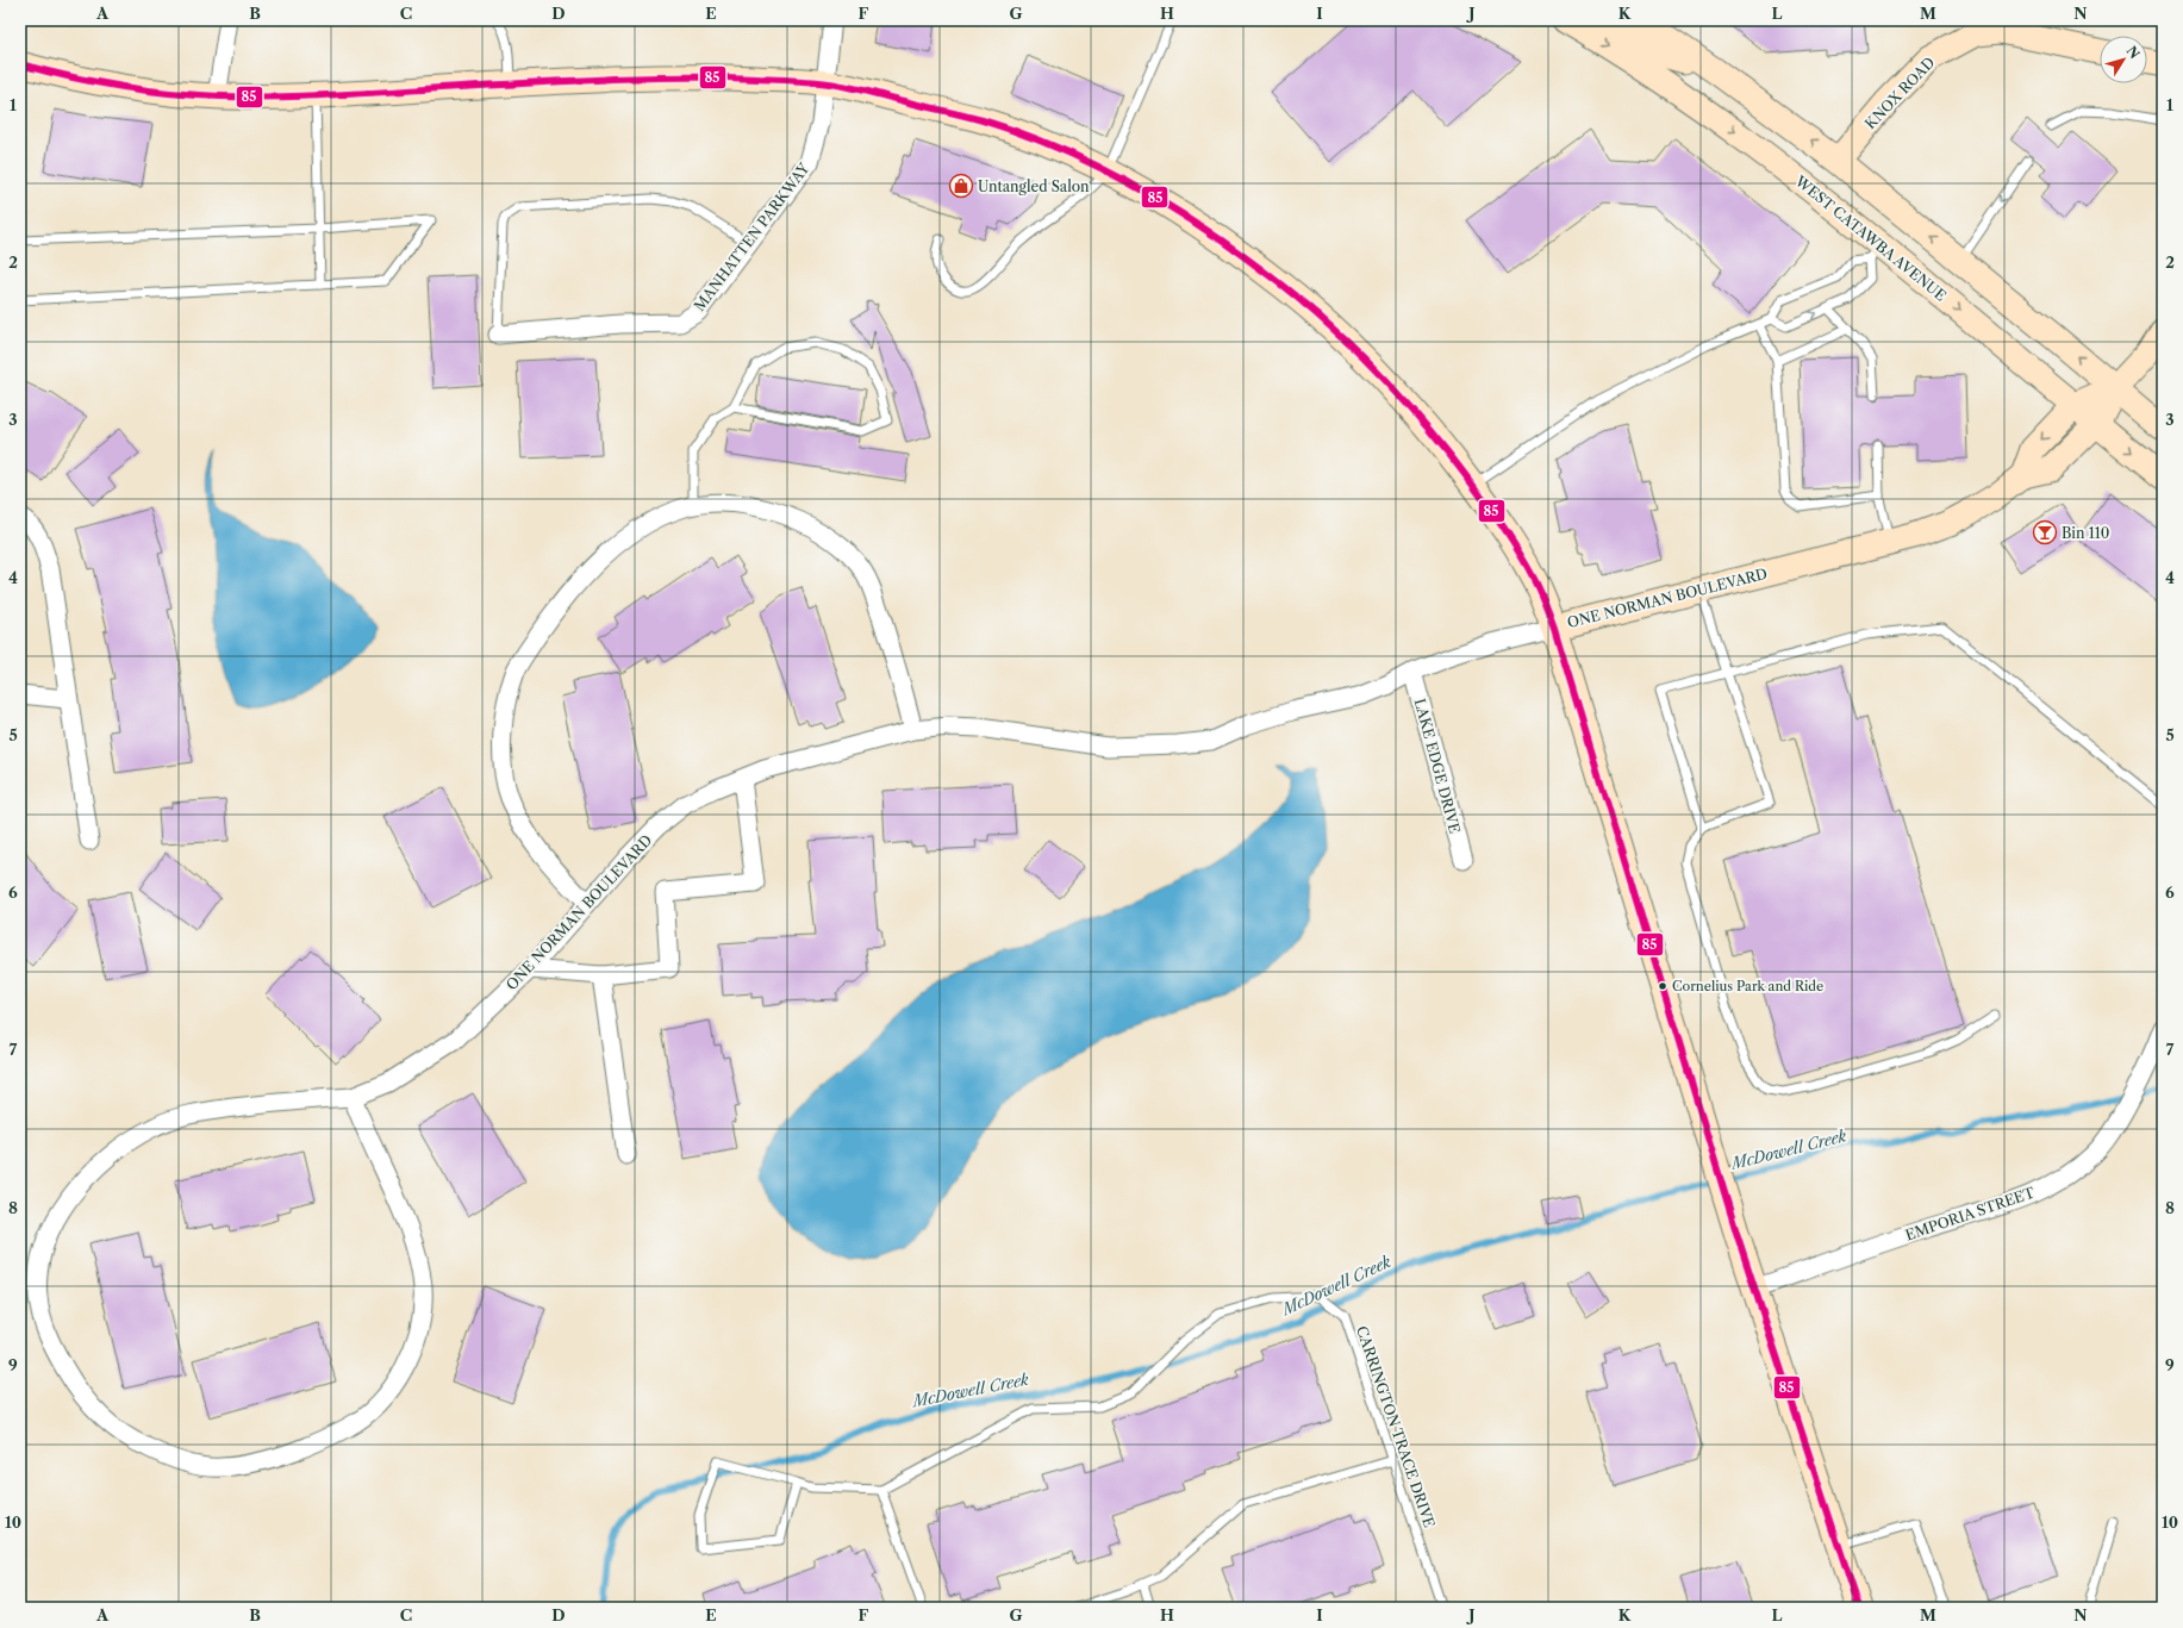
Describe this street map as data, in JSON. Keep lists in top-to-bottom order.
{
  "streets": {
    "street": [
      "KNOX ROAD",
      "MANHATTEN PARKWAY",
      "WEST CATAWBA AVENUE",
      "ONE NORMAN BOULEVARD",
      "LAKE EDGE DRIVE",
      "EMPORIA STREET"
    ],
    "lane": ["CARRINGTON TRACE DRIVE"]
  },
  "crossings": [
    ["WEST CATAWBA AVENUE", "ONE NORMAN BOULEVARD"],
    ["ONE NORMAN BOULEVARD", "LAKE EDGE DRIVE"]
  ],
  "water": ["McDowell Creek"],
  "places": {
    "shop": ["Untangled Salon"],
    "bar": ["Bin 110"],
    "other": ["Cornelius Park and Ride"]
  },
  "lines": ["transit line 85"],
  "north": "top right",
  "grid": {
    "columns": [
      "A",
      "B",
      "C",
      "D",
      "E",
      "F",
      "G",
      "H",
      "I",
      "J",
      "K",
      "L",
      "M",
      "N"
    ],
    "rows": [
      "1",
      "2",
      "3",
      "4",
      "5",
      "6",
      "7",
      "8",
      "9",
      "10"
    ]
  }
}
